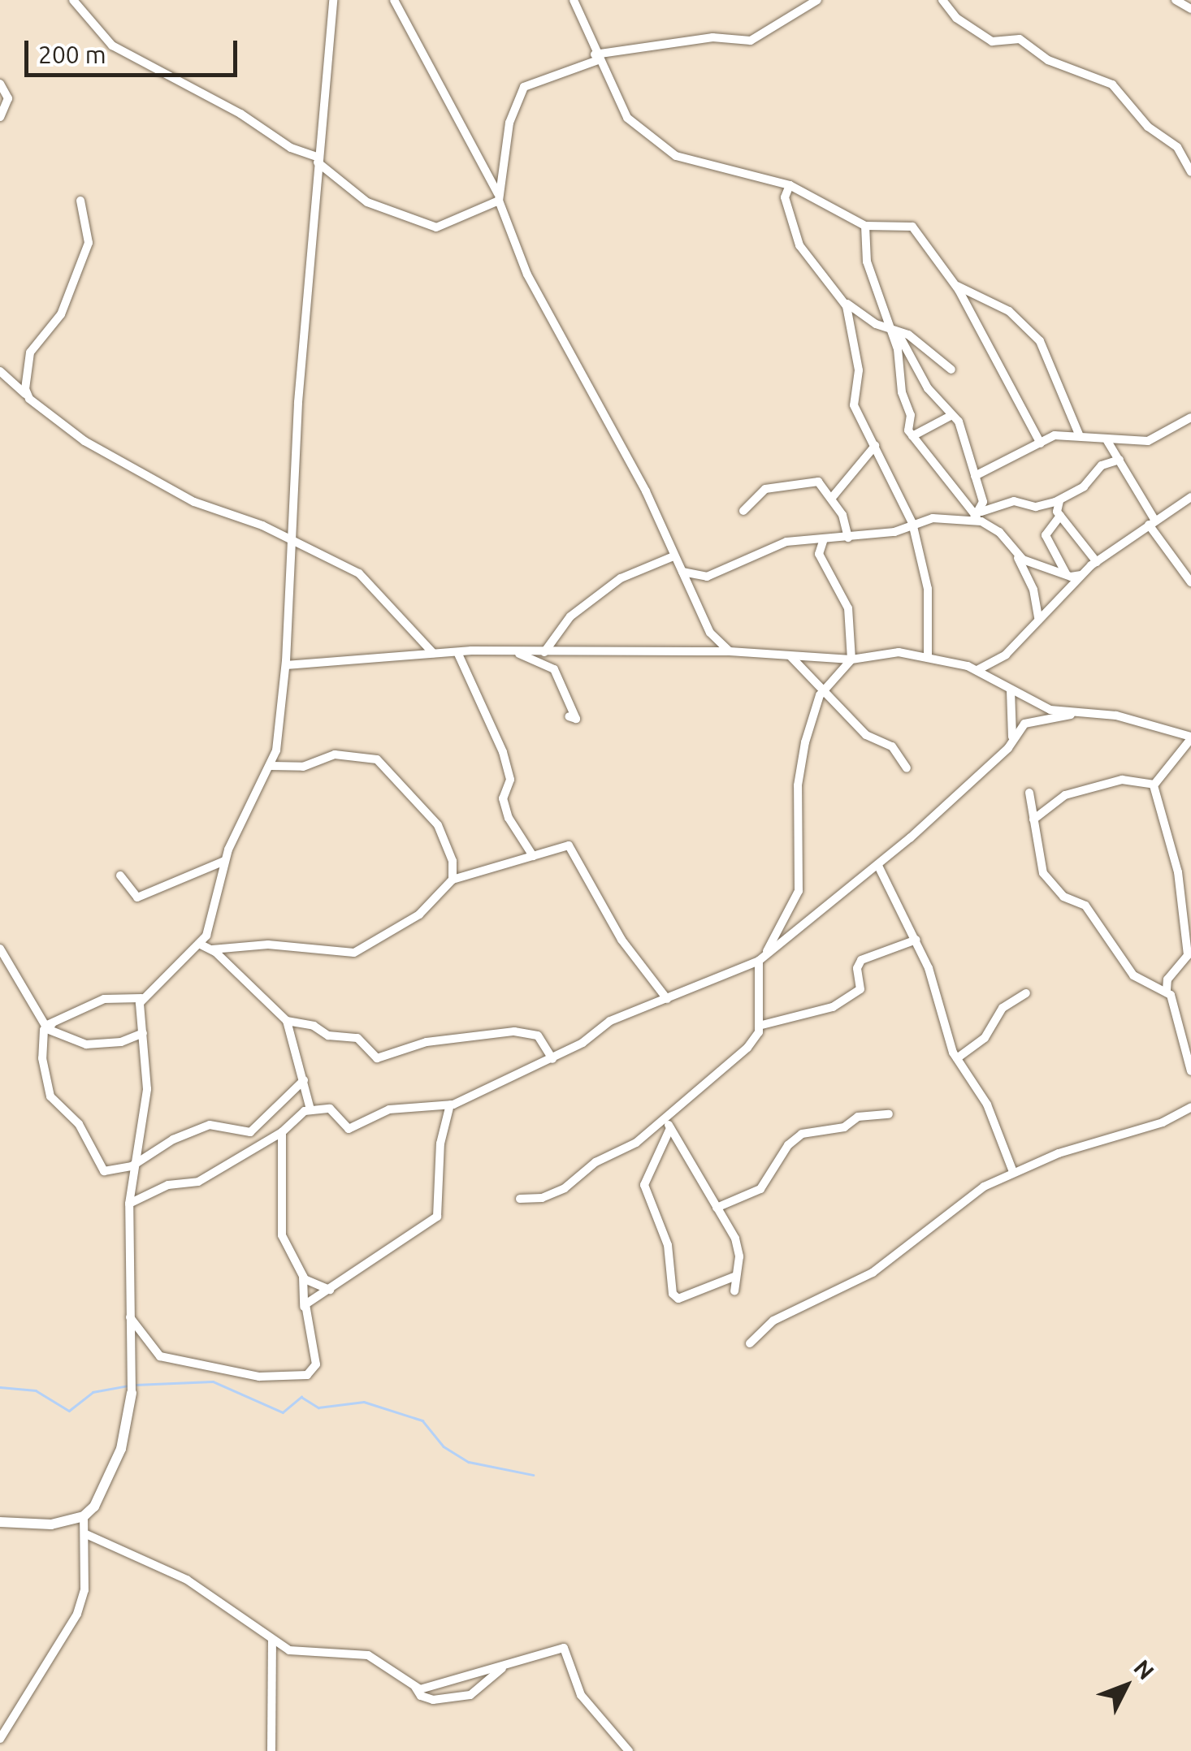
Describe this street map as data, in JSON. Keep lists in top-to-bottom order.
{
  "scale_bar": "200 m",
  "north": "top right"
}
